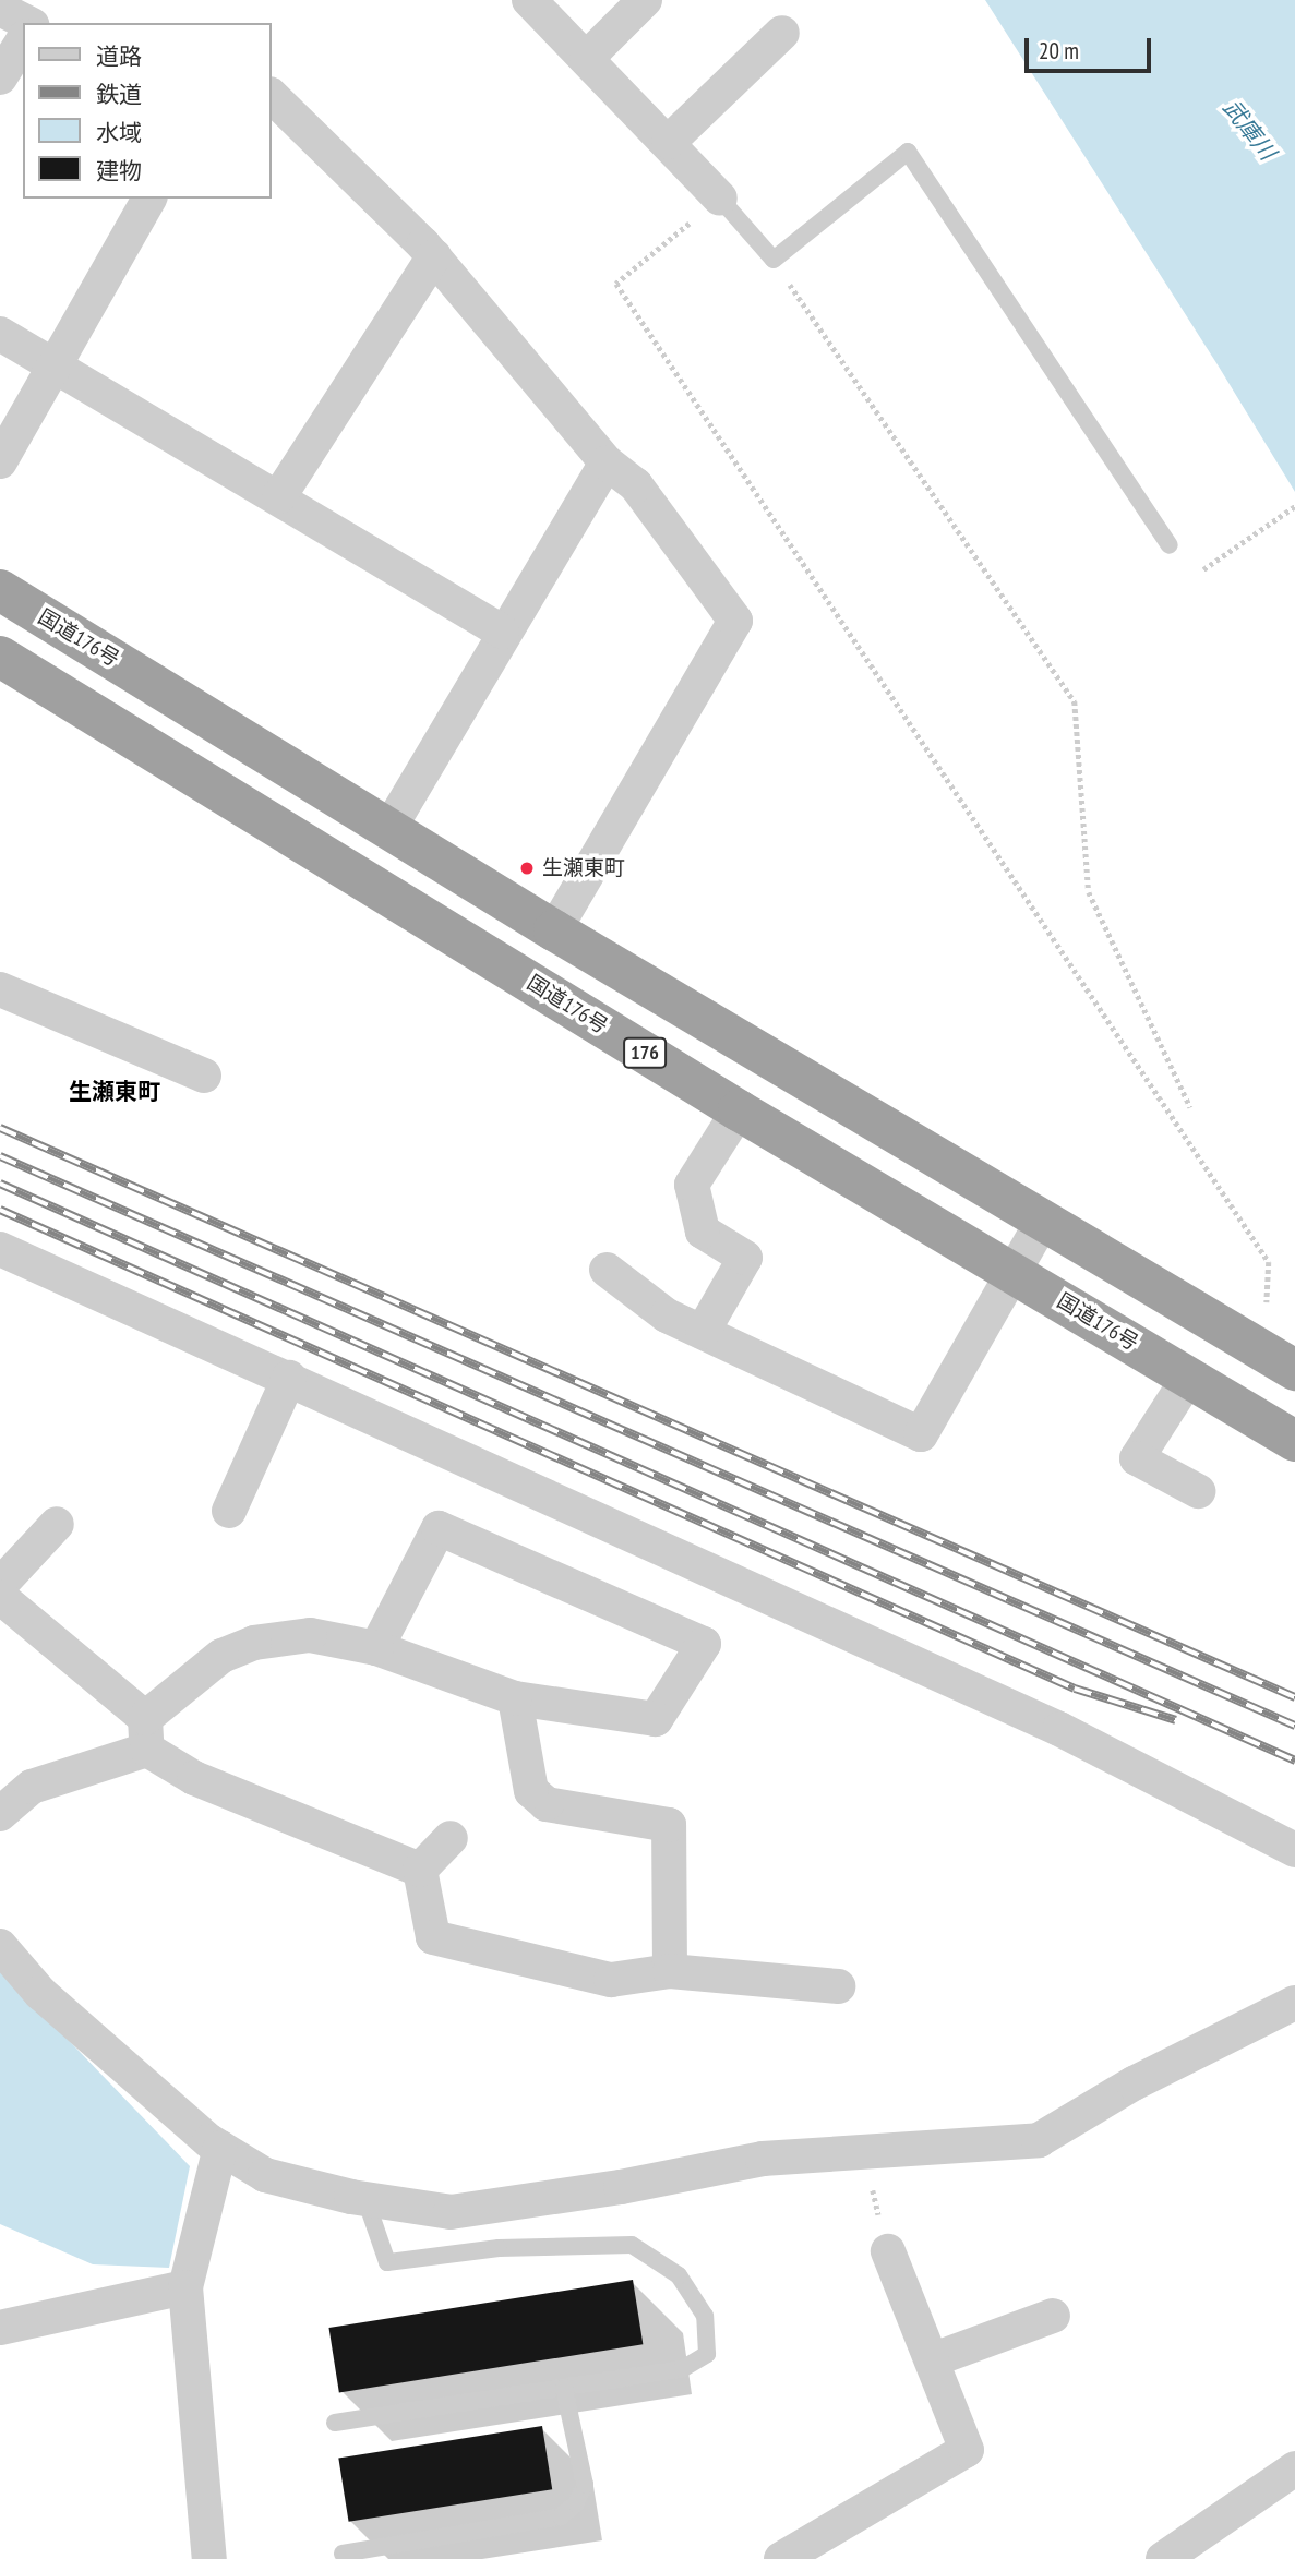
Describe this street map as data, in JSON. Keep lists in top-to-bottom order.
{
  "streets": {
    "highway": ["国道176号", "176"]
  },
  "districts": ["生瀬東町"],
  "water": ["武庫川"],
  "places": ["生瀬東町"],
  "legend": [
    "道路",
    "鉄道",
    "水域",
    "建物"
  ],
  "scale_bar": "20 m"
}
